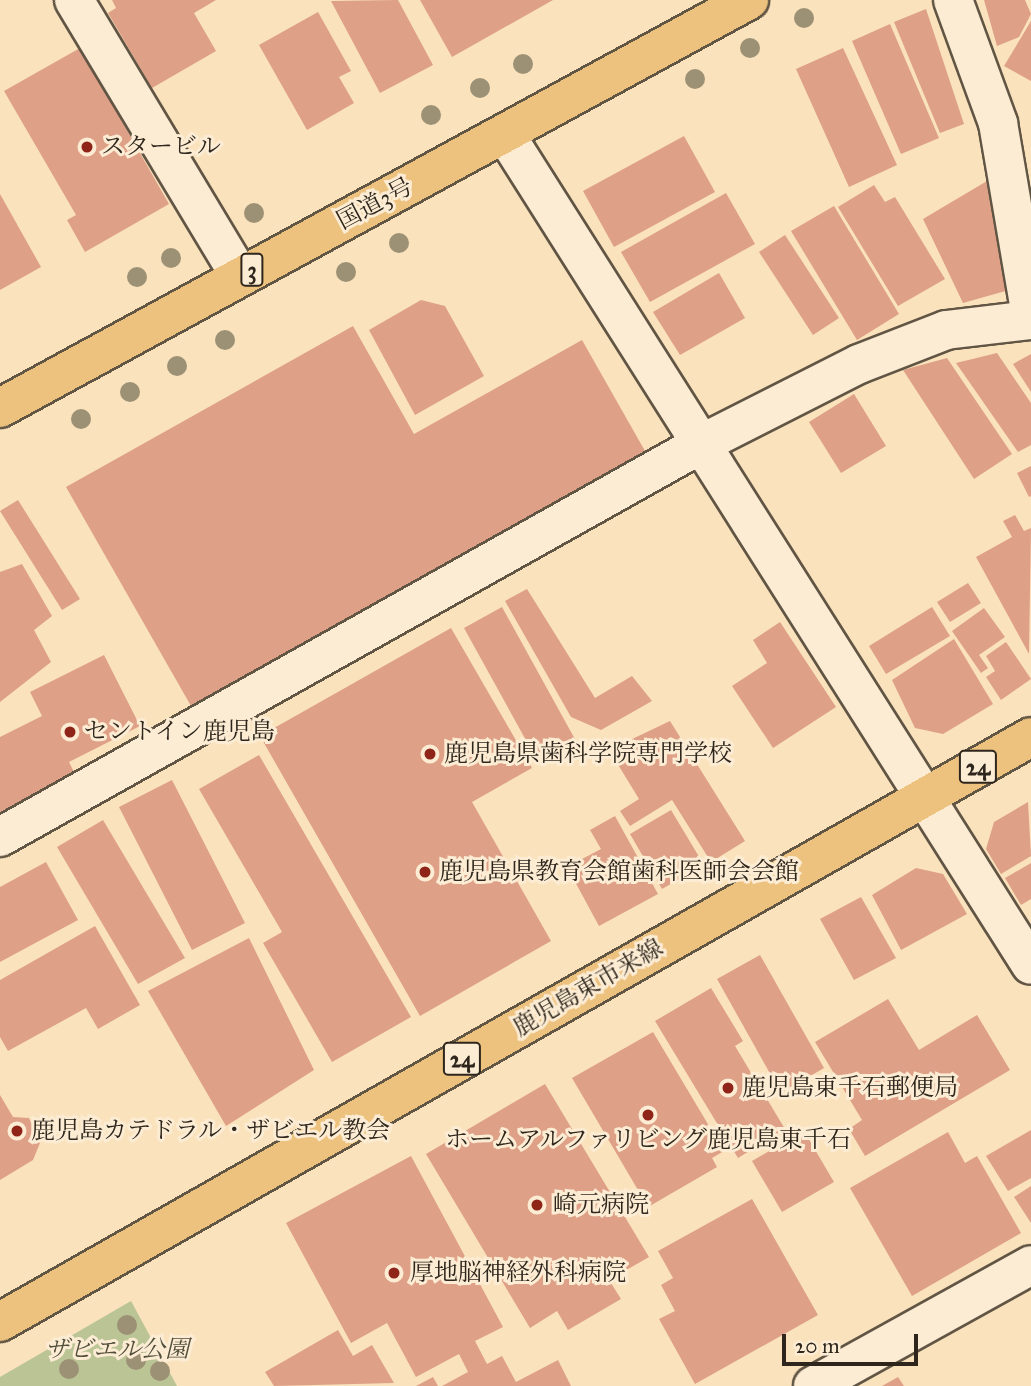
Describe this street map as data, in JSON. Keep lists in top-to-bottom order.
{
  "streets": {
    "main road": [
      "国道3号",
      "3",
      "24",
      "鹿児島東市来線"
    ]
  },
  "parks": ["ザビエル公園"],
  "places": [
    "スタービル",
    "セントイン鹿児島",
    "鹿児島県歯科学院専門学校",
    "鹿児島県教育会館歯科医師会会館",
    "鹿児島東千石郵便局",
    "ホームアルファリビング鹿児島東千石",
    "鹿児島カテドラル・ザビエル教会",
    "崎元病院",
    "厚地脳神経外科病院"
  ],
  "scale_bar": "20 m"
}
